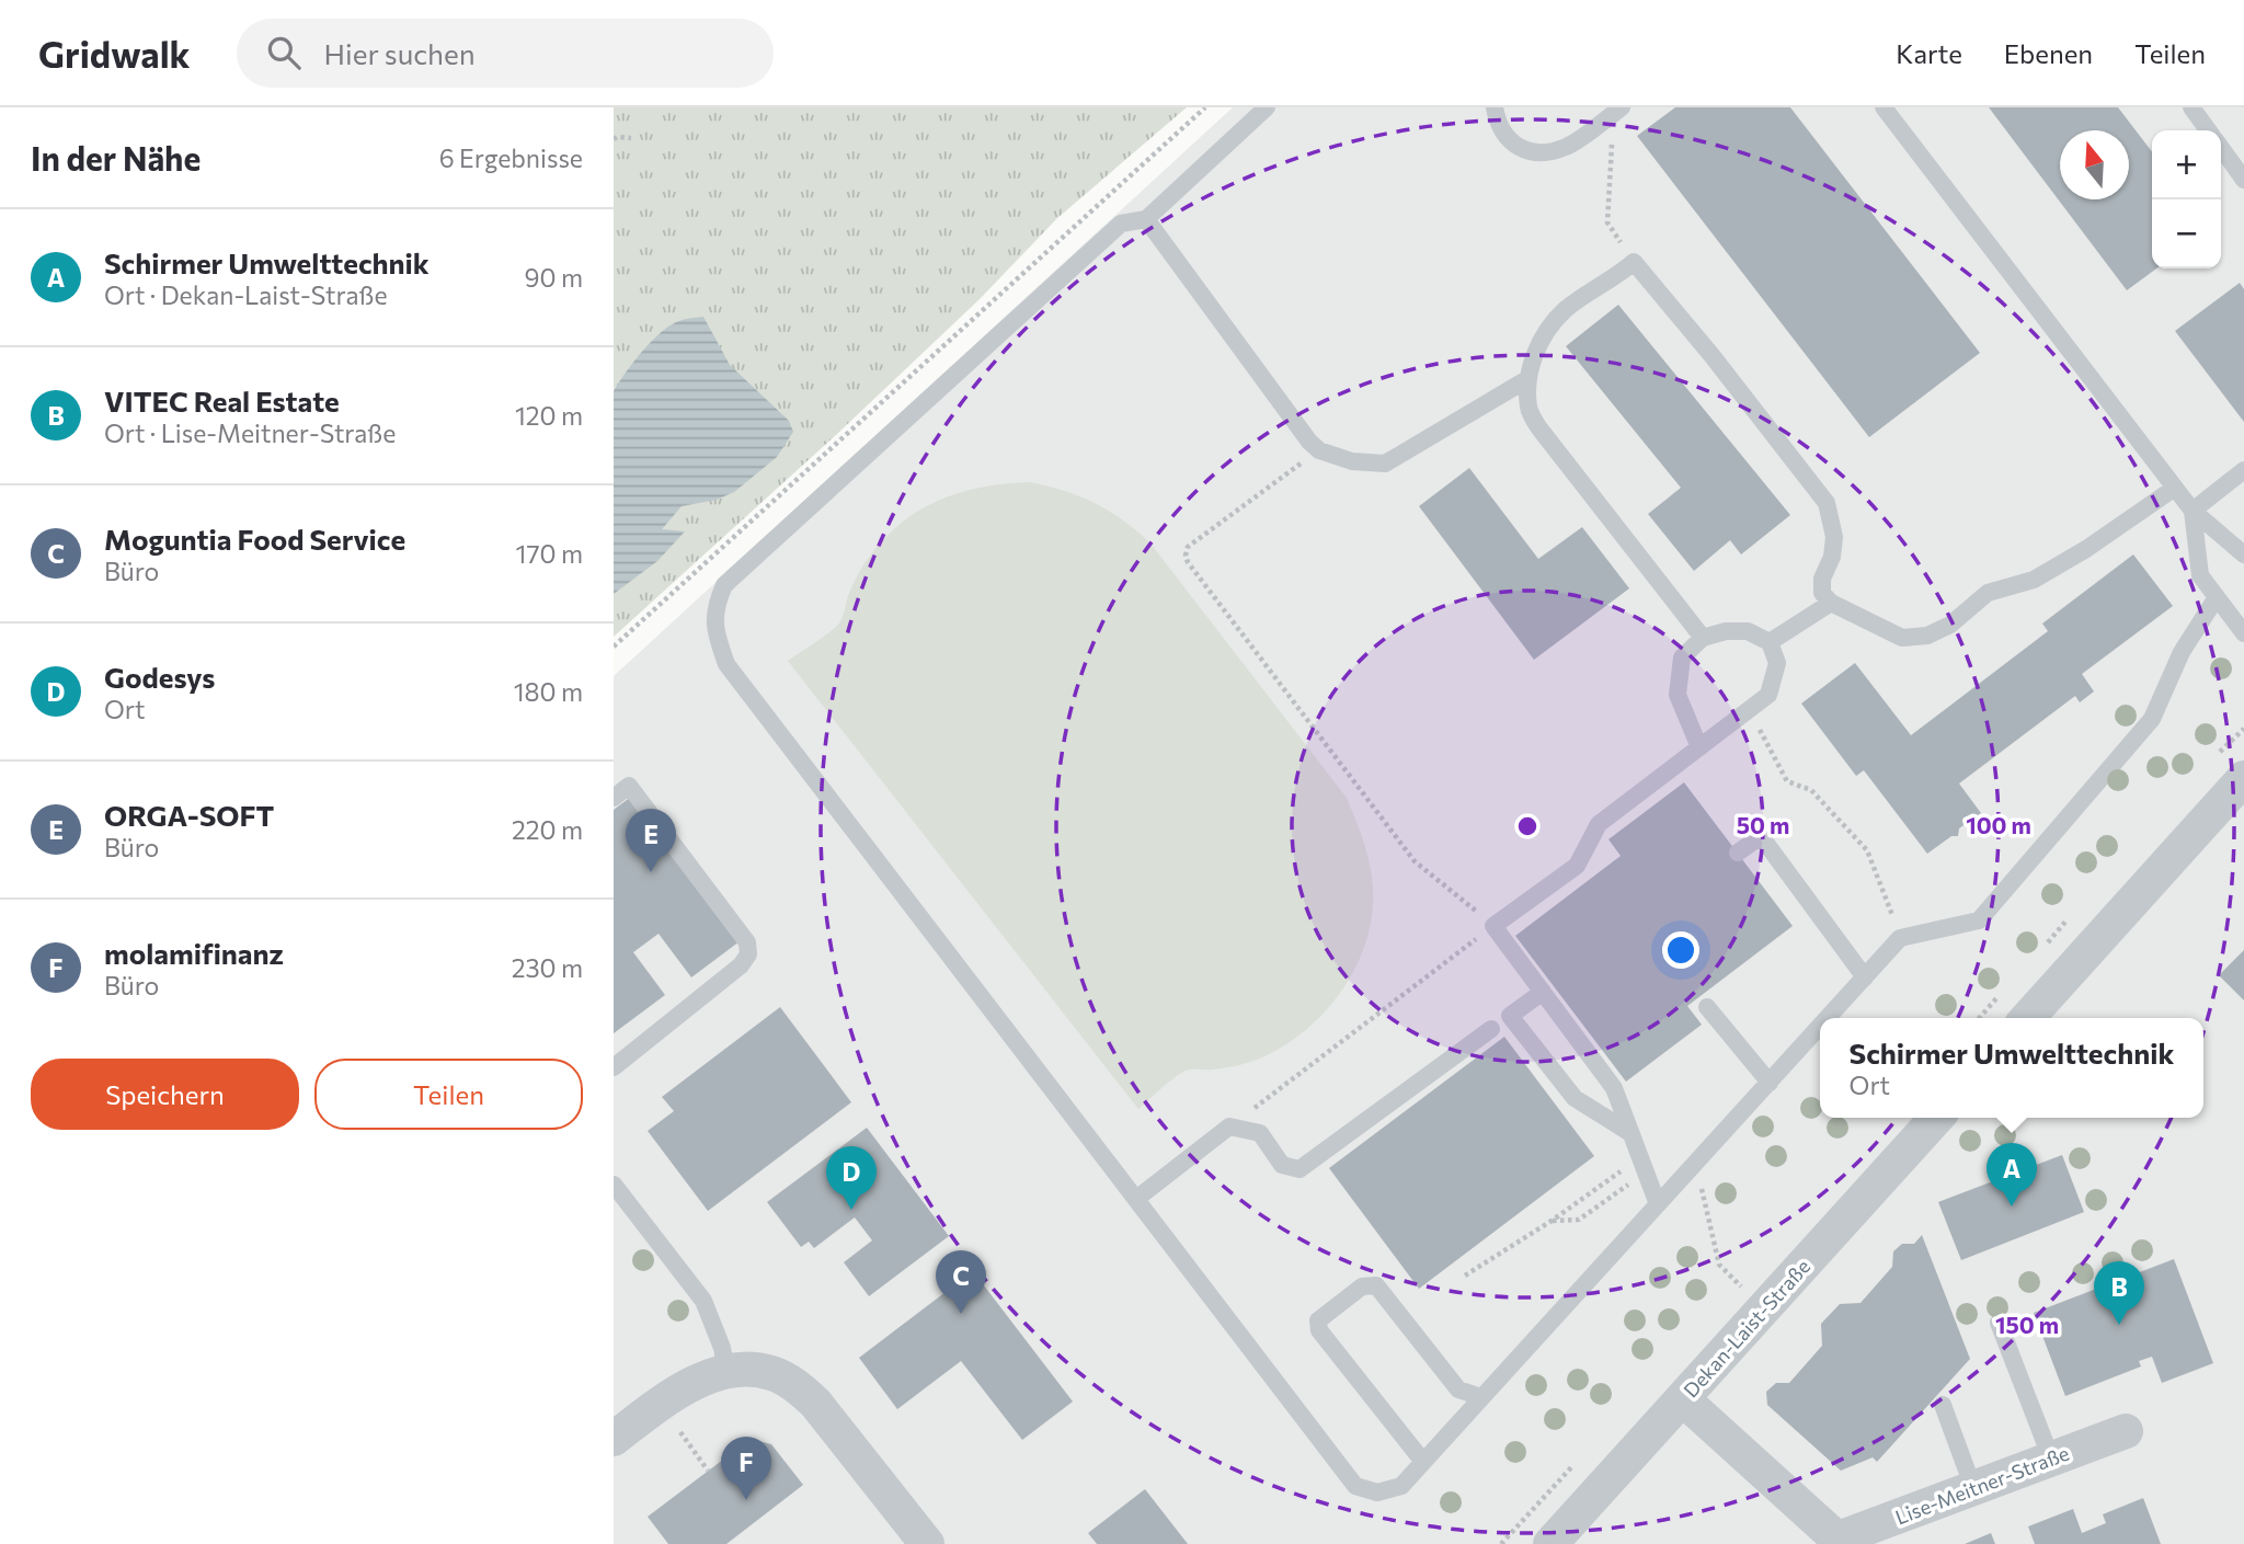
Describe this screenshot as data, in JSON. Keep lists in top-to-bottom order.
{
  "streets": {
    "street": ["Dekan-Laist-Straße", "Lise-Meitner-Straße"]
  },
  "crossings": [
    ["Dekan-Laist-Straße", "Lise-Meitner-Straße"]
  ],
  "north": "top",
  "page": {
    "header": "Gridwalk",
    "search": "Hier suchen",
    "nav": ["Karte", "Ebenen", "Teilen"],
    "heading": ["In der Nähe", "6 Ergebnisse"],
    "map_buttons": ["+", "−"],
    "list": [
      {
        "mark": "A",
        "name": "Schirmer Umwelttechnik",
        "note": "Ort · Dekan-Laist-Straße",
        "value": "90 m"
      },
      {
        "mark": "B",
        "name": "VITEC Real Estate",
        "note": "Ort · Lise-Meitner-Straße",
        "value": "120 m"
      },
      {
        "mark": "C",
        "name": "Moguntia Food Service",
        "note": "Büro",
        "value": "170 m"
      },
      {
        "mark": "D",
        "name": "Godesys",
        "note": "Ort",
        "value": "180 m"
      },
      {
        "mark": "E",
        "name": "ORGA-SOFT",
        "note": "Büro",
        "value": "220 m"
      },
      {
        "mark": "F",
        "name": "molamifinanz",
        "note": "Büro",
        "value": "230 m"
      }
    ],
    "pins": [
      "E",
      "A",
      "D",
      "C",
      "B",
      "F"
    ],
    "popup": ["Schirmer Umwelttechnik", "Ort"],
    "buttons": ["Speichern", "Teilen"]
  },
  "rings": ["50 m", "100 m", "150 m"]
}
